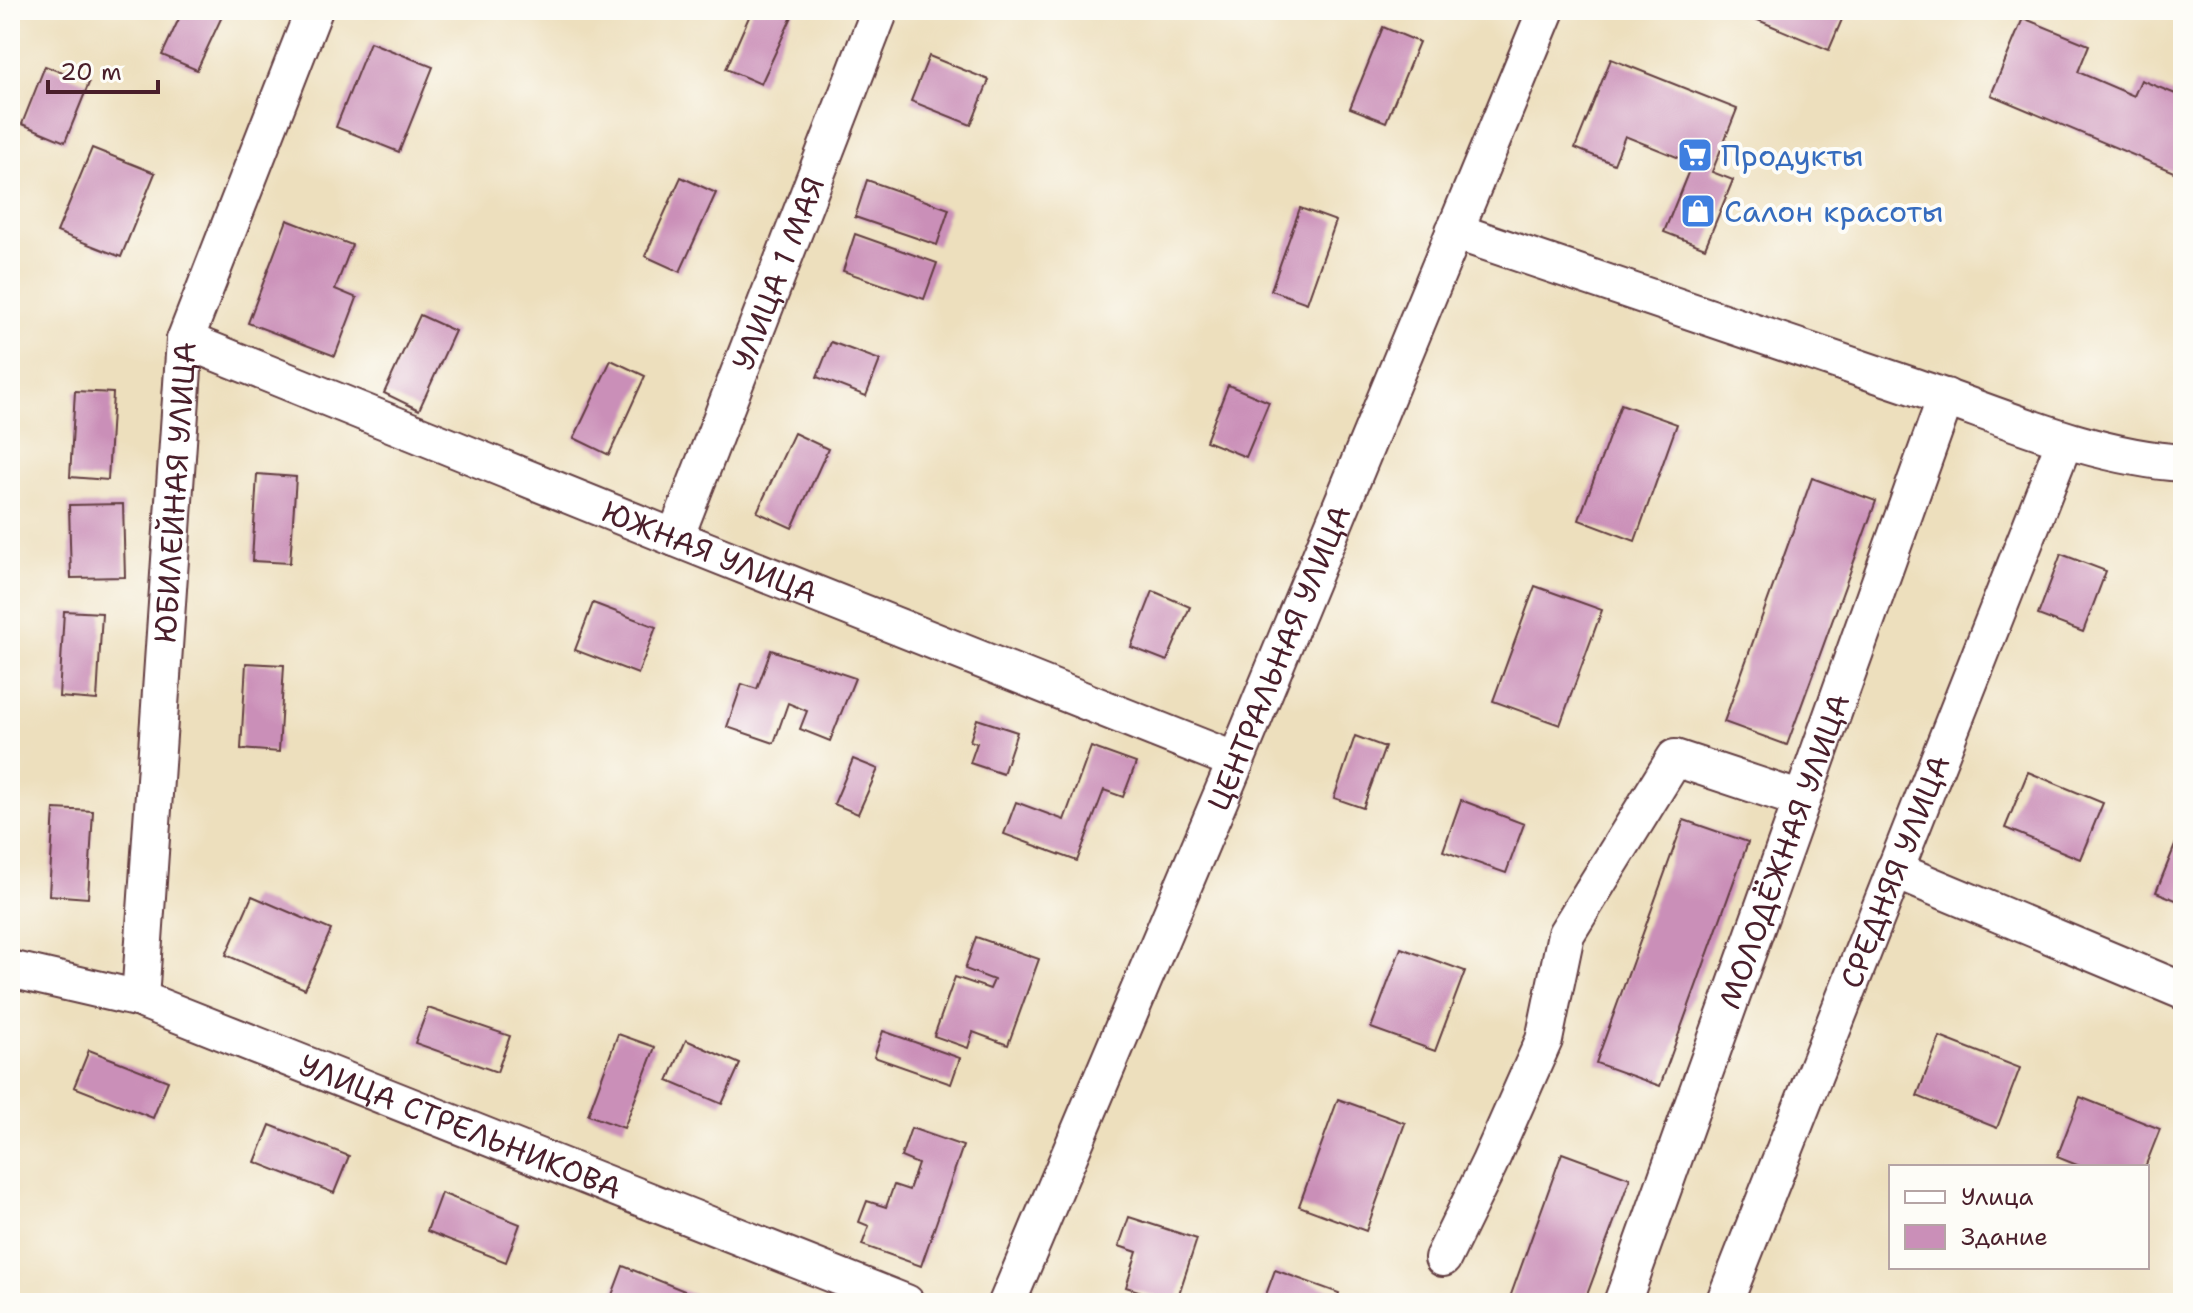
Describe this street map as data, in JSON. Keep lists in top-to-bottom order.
{
  "streets": {
    "street": [
      "УЛИЦА 1 МАЯ",
      "ЮБИЛЕЙНАЯ УЛИЦА",
      "ЮЖНАЯ УЛИЦА",
      "ЦЕНТРАЛЬНАЯ УЛИЦА",
      "МОЛОДЁЖНАЯ УЛИЦА",
      "СРЕДНЯЯ УЛИЦА",
      "УЛИЦА СТРЕЛЬНИКОВА"
    ]
  },
  "crossings": [
    ["УЛИЦА 1 МАЯ", "ЮЖНАЯ УЛИЦА"],
    ["ЮБИЛЕЙНАЯ УЛИЦА", "ЮЖНАЯ УЛИЦА"],
    ["ЮБИЛЕЙНАЯ УЛИЦА", "УЛИЦА СТРЕЛЬНИКОВА"],
    ["ЮЖНАЯ УЛИЦА", "ЦЕНТРАЛЬНАЯ УЛИЦА"]
  ],
  "places": {
    "supermarket": ["Продукты"],
    "shop": ["Салон красоты"]
  },
  "legend": ["Улица", "Здание"],
  "scale_bar": "20 m"
}
